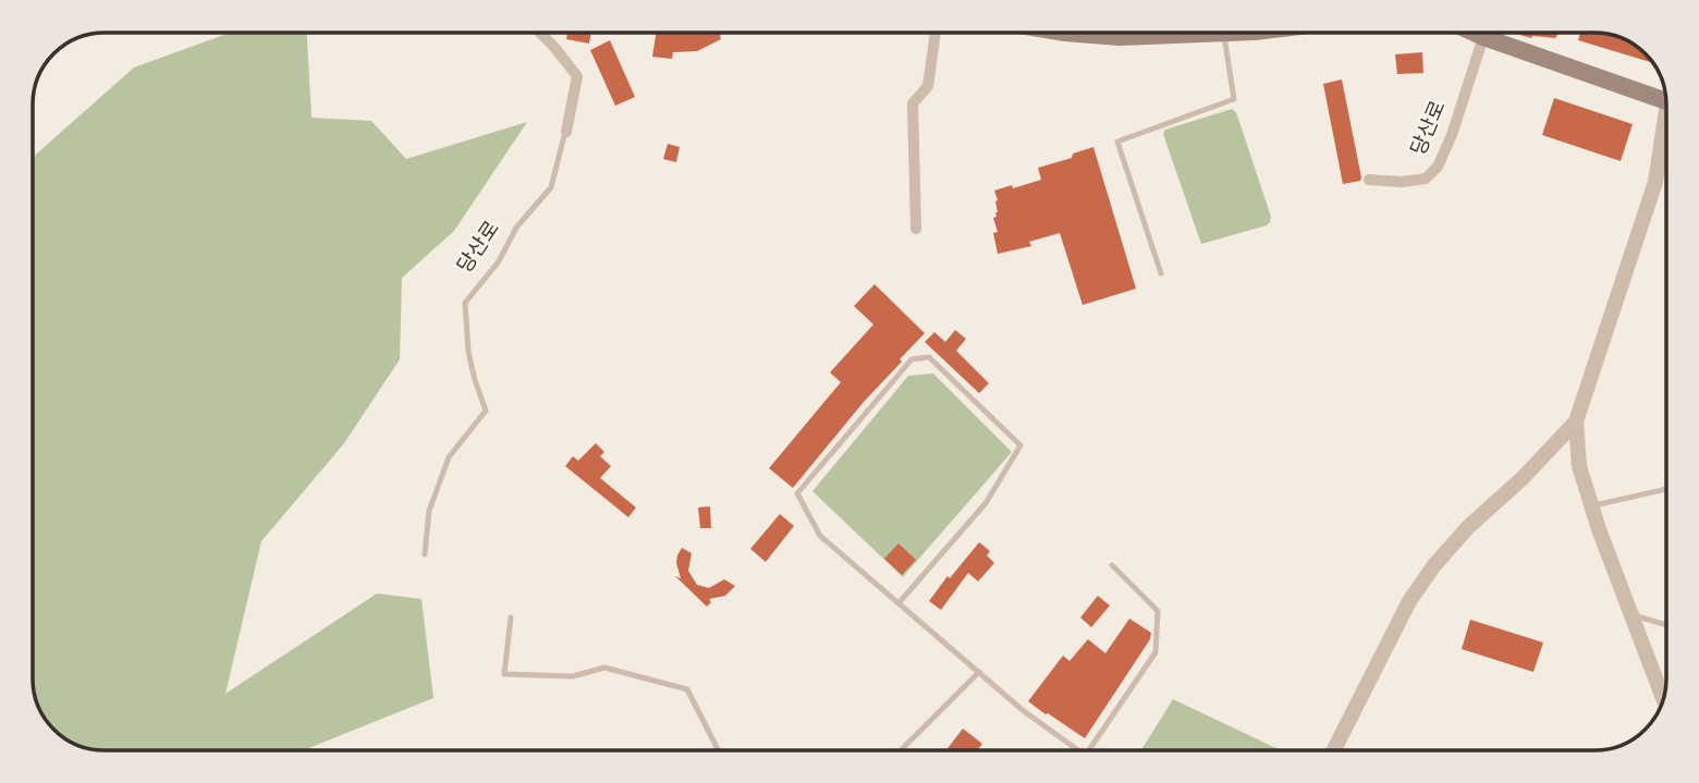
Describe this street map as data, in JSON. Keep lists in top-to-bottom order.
{
  "streets": {
    "street": ["당산로"]
  }
}
